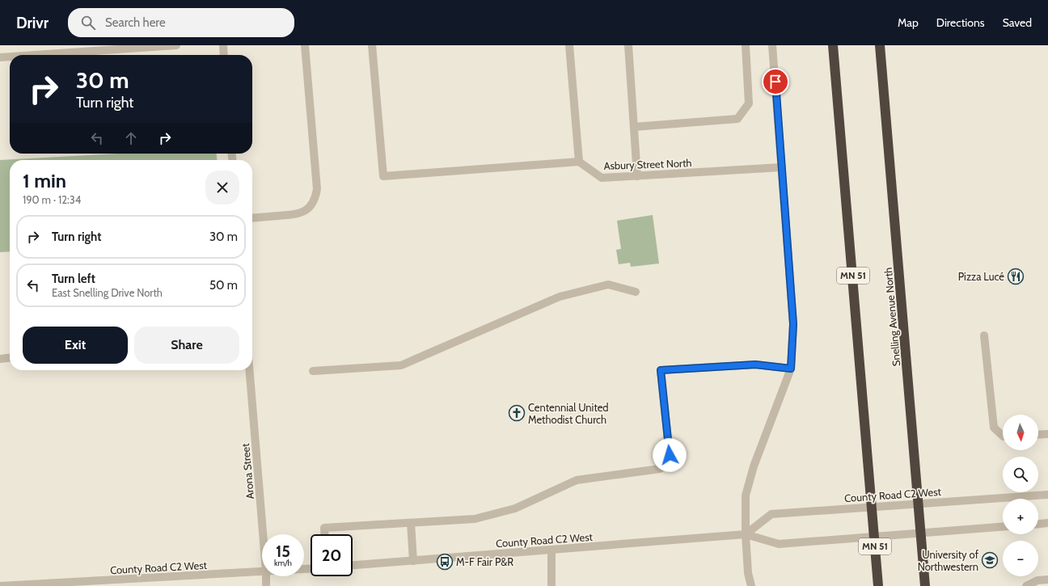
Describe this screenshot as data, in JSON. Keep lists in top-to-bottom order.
{
  "streets": {
    "highway": ["MN 51", "Snelling Avenue North"],
    "street": ["Asbury Street North", "Arona Street", "County Road C2 West"]
  },
  "crossings": [
    ["MN 51", "County Road C2 West"],
    ["Snelling Avenue North", "County Road C2 West"]
  ],
  "places": {
    "restaurant": ["Pizza Lucé"],
    "church": ["Centennial United Methodist Church"],
    "school or university": ["University of Northwestern"],
    "bus stop": ["M-F Fair P&R"]
  },
  "north": "bottom",
  "page": {
    "header": "Drivr",
    "search": "Search here",
    "nav": ["Map", "Directions", "Saved"],
    "turn": ["30 m", "Turn right"],
    "heading": ["1 min", "190 m · 12:34"],
    "list": [
      {
        "name": "Turn right",
        "value": "30 m"
      },
      {
        "name": "Turn left",
        "note": "East Snelling Drive North",
        "value": "50 m"
      }
    ],
    "buttons": ["Exit", "Share"],
    "map_buttons": ["+", "−"],
    "speed": "15 km/h",
    "limit": "20"
  }
}
